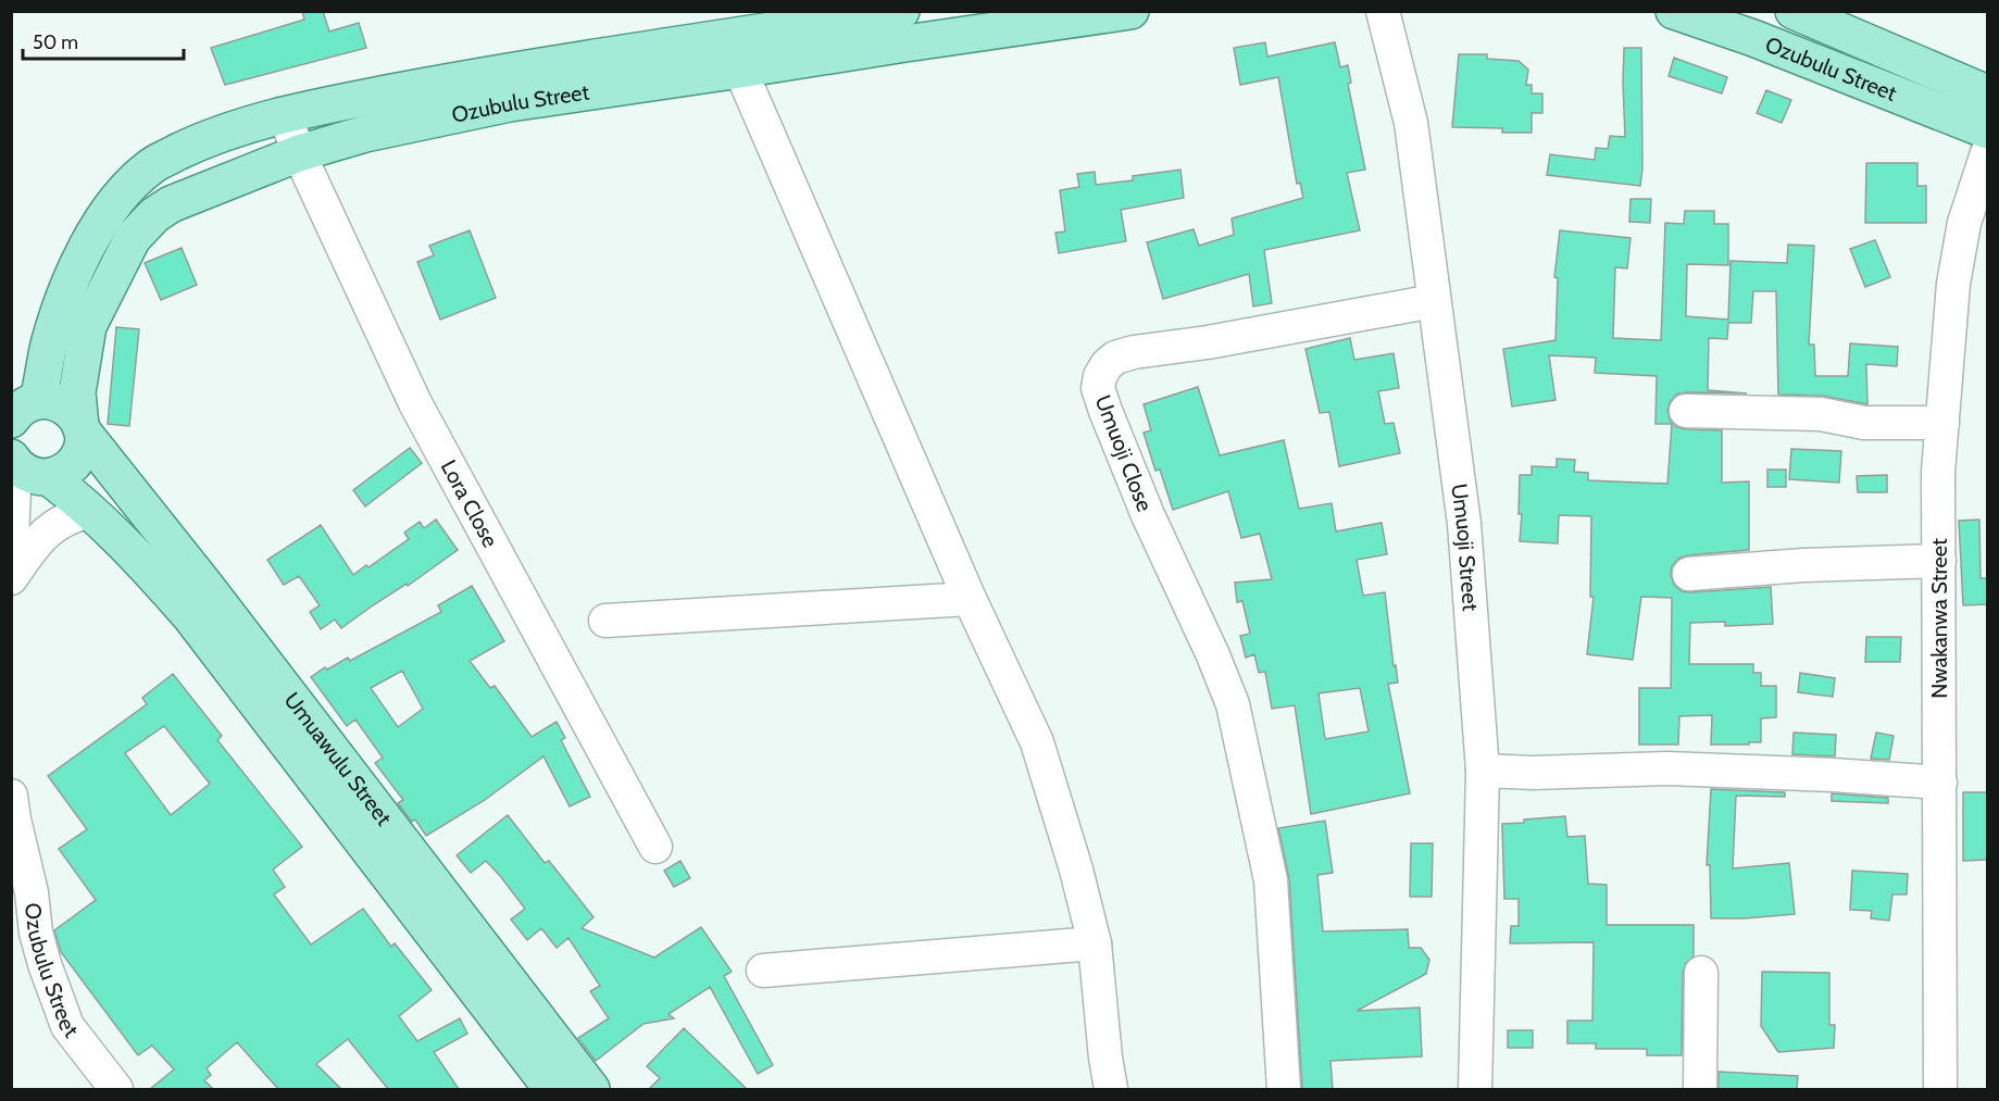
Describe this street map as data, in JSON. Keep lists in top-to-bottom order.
{
  "streets": {
    "main road": ["Ozubulu Street", "Umuawulu Street"],
    "street": [
      "Umuoji Close",
      "Lora Close",
      "Umuoji Street",
      "Nwakanwa Street"
    ]
  },
  "crossings": [
    ["Ozubulu Street", "Lora Close"],
    ["Ozubulu Street", "Umuawulu Street"],
    ["Umuoji Close", "Umuoji Street"]
  ],
  "scale_bar": "50 m"
}
